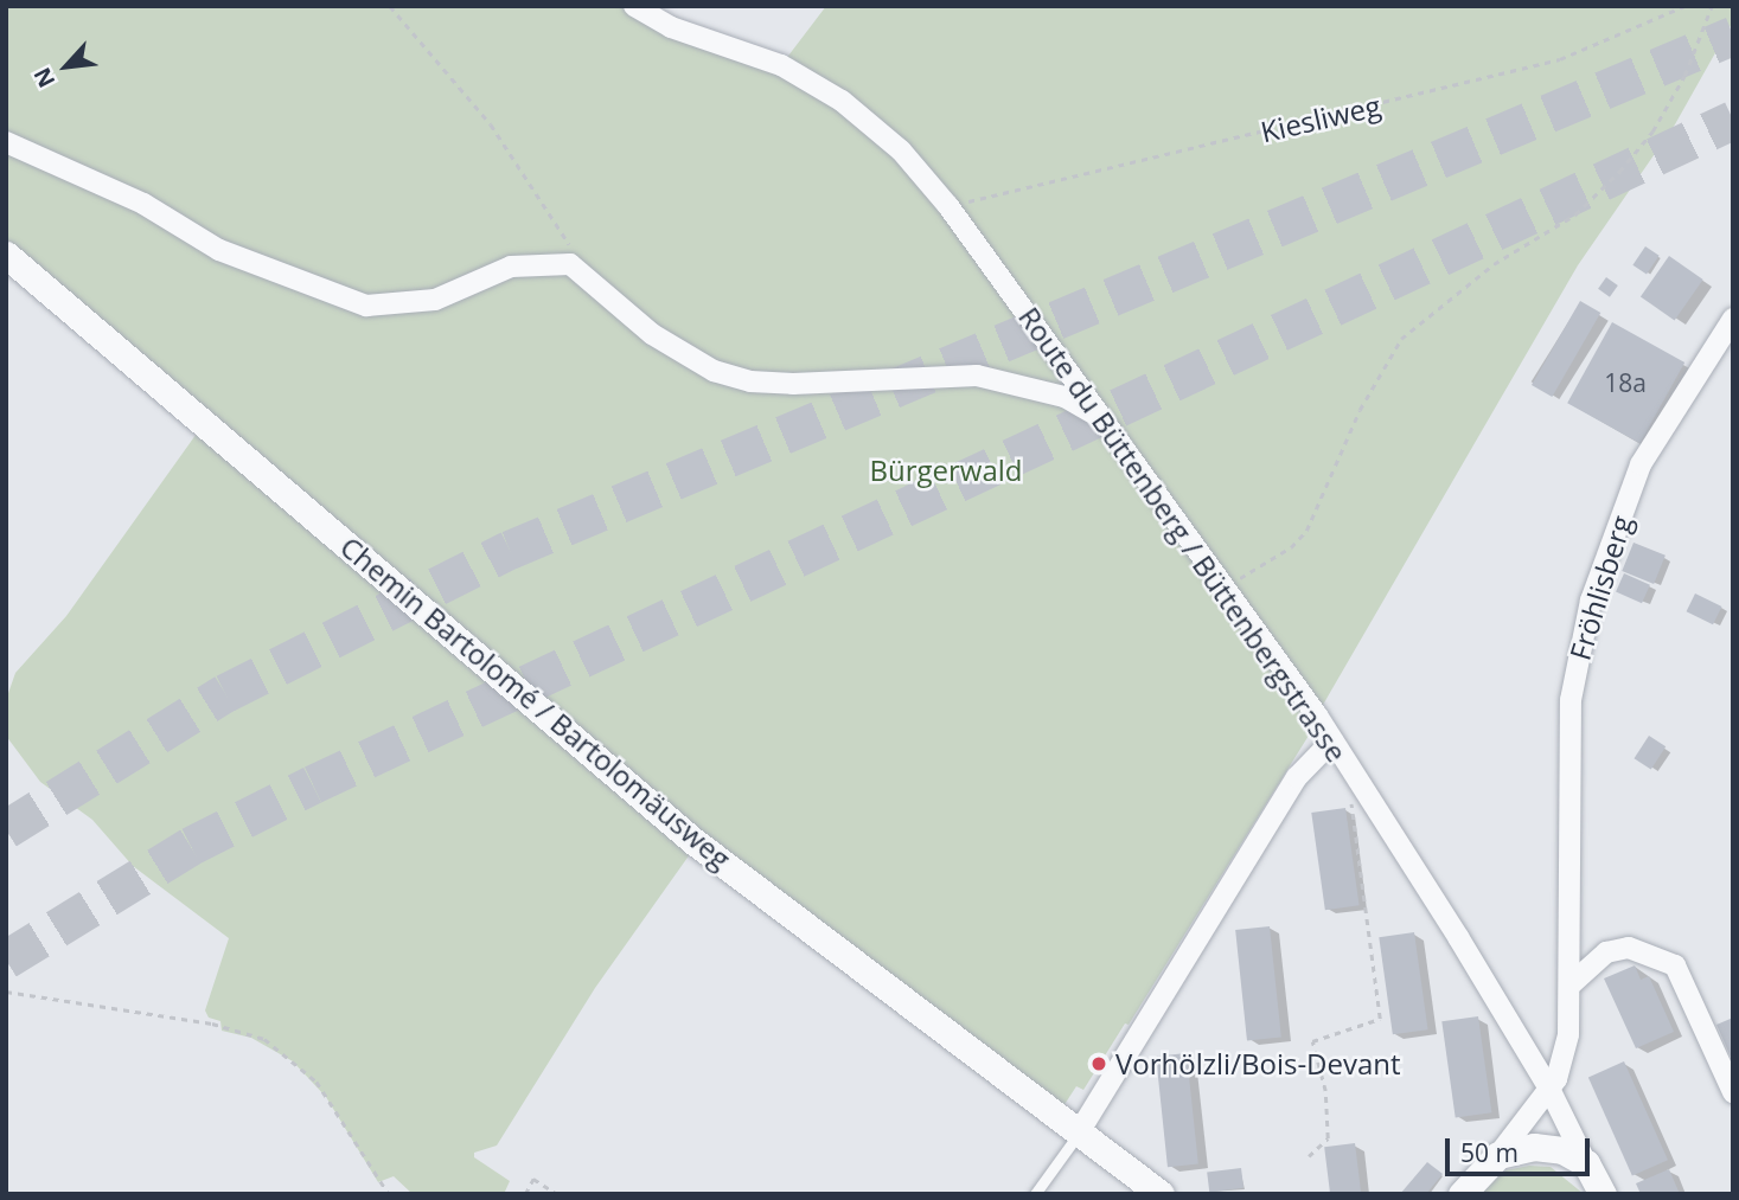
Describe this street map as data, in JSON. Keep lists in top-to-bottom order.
{
  "streets": {
    "street": ["Route du Büttenberg / Büttenbergstrasse", "Fröhlisberg", "Chemin Bartolomé / Bartolomäusweg"],
    "path": ["Kiesliweg"]
  },
  "crossings": [
    ["Kiesliweg", "Route du Büttenberg / Büttenbergstrasse"],
    ["Route du Büttenberg / Büttenbergstrasse", "Fröhlisberg"]
  ],
  "parks": ["Bürgerwald"],
  "places": ["Vorhölzli/Bois-Devant"],
  "house_numbers": ["18a"],
  "scale_bar": "50 m",
  "north": "bottom left"
}
